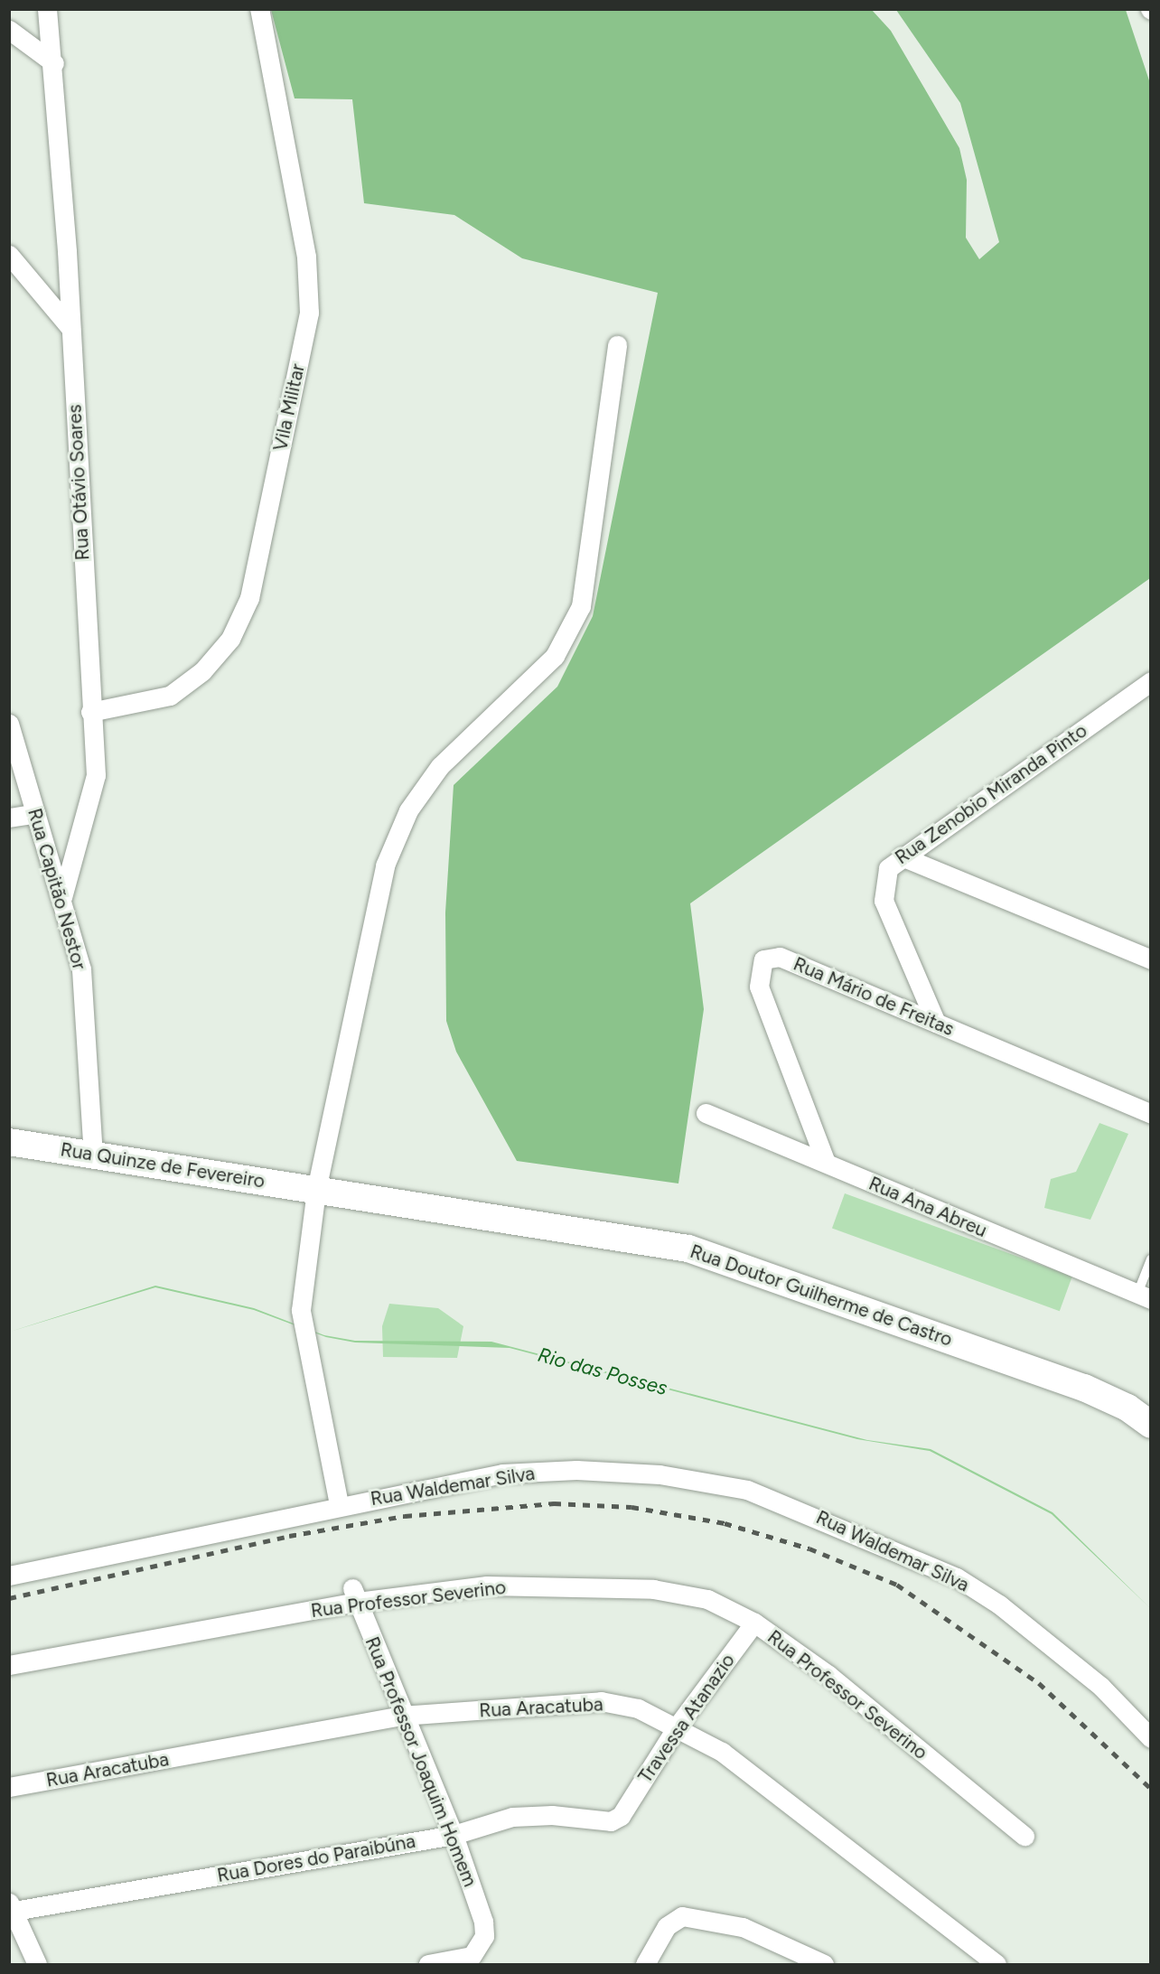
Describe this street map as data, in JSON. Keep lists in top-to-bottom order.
{
  "streets": {
    "main road": ["Rua Quinze de Fevereiro", "Rua Doutor Guilherme de Castro"],
    "street": [
      "Vila Militar",
      "Rua Otávio Soares",
      "Rua Zenobio Miranda Pinto",
      "Rua Capitão Nestor",
      "Rua Mário de Freitas",
      "Rua Ana Abreu",
      "Rua Waldemar Silva",
      "Rua Professor Severino",
      "Rua Aracatuba",
      "Travessa Atanazio",
      "Rua Professor Joaquim Homem",
      "Rua Dores do Paraibúna"
    ]
  },
  "crossings": [
    ["Vila Militar", "Rua Otávio Soares"],
    ["Rua Otávio Soares", "Rua Capitão Nestor"],
    ["Rua Zenobio Miranda Pinto", "Rua Mário de Freitas"],
    ["Rua Capitão Nestor", "Rua Quinze de Fevereiro"],
    ["Rua Mário de Freitas", "Rua Ana Abreu"],
    ["Rua Quinze de Fevereiro", "Rua Doutor Guilherme de Castro"],
    ["Rua Professor Severino", "Travessa Atanazio"],
    ["Rua Professor Severino", "Rua Professor Joaquim Homem"],
    ["Rua Aracatuba", "Travessa Atanazio"],
    ["Rua Aracatuba", "Rua Professor Joaquim Homem"],
    ["Travessa Atanazio", "Rua Dores do Paraibúna"],
    ["Rua Professor Joaquim Homem", "Rua Dores do Paraibúna"]
  ],
  "water": ["Rio das Posses"]
}
